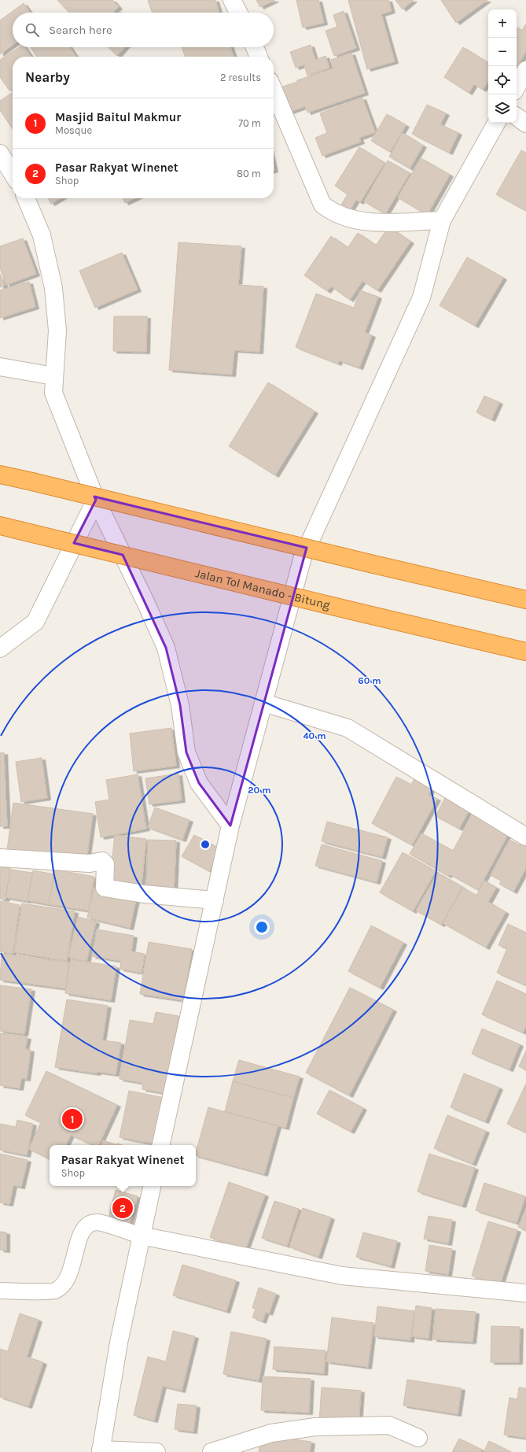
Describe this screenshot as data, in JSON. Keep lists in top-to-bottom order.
{
  "streets": {
    "highway": ["Jalan Tol Manado - Bitung"]
  },
  "page": {
    "map_buttons": ["+", "−"],
    "search": "Search here",
    "heading": ["Nearby", "2 results"],
    "list": [
      {
        "mark": "1",
        "name": "Masjid Baitul Makmur",
        "note": "Mosque",
        "value": "70 m"
      },
      {
        "mark": "2",
        "name": "Pasar Rakyat Winenet",
        "note": "Shop",
        "value": "80 m"
      }
    ],
    "pins": ["1", "2"],
    "popup": ["Pasar Rakyat Winenet", "Shop"]
  },
  "rings": ["60 m", "40 m", "20 m"]
}
